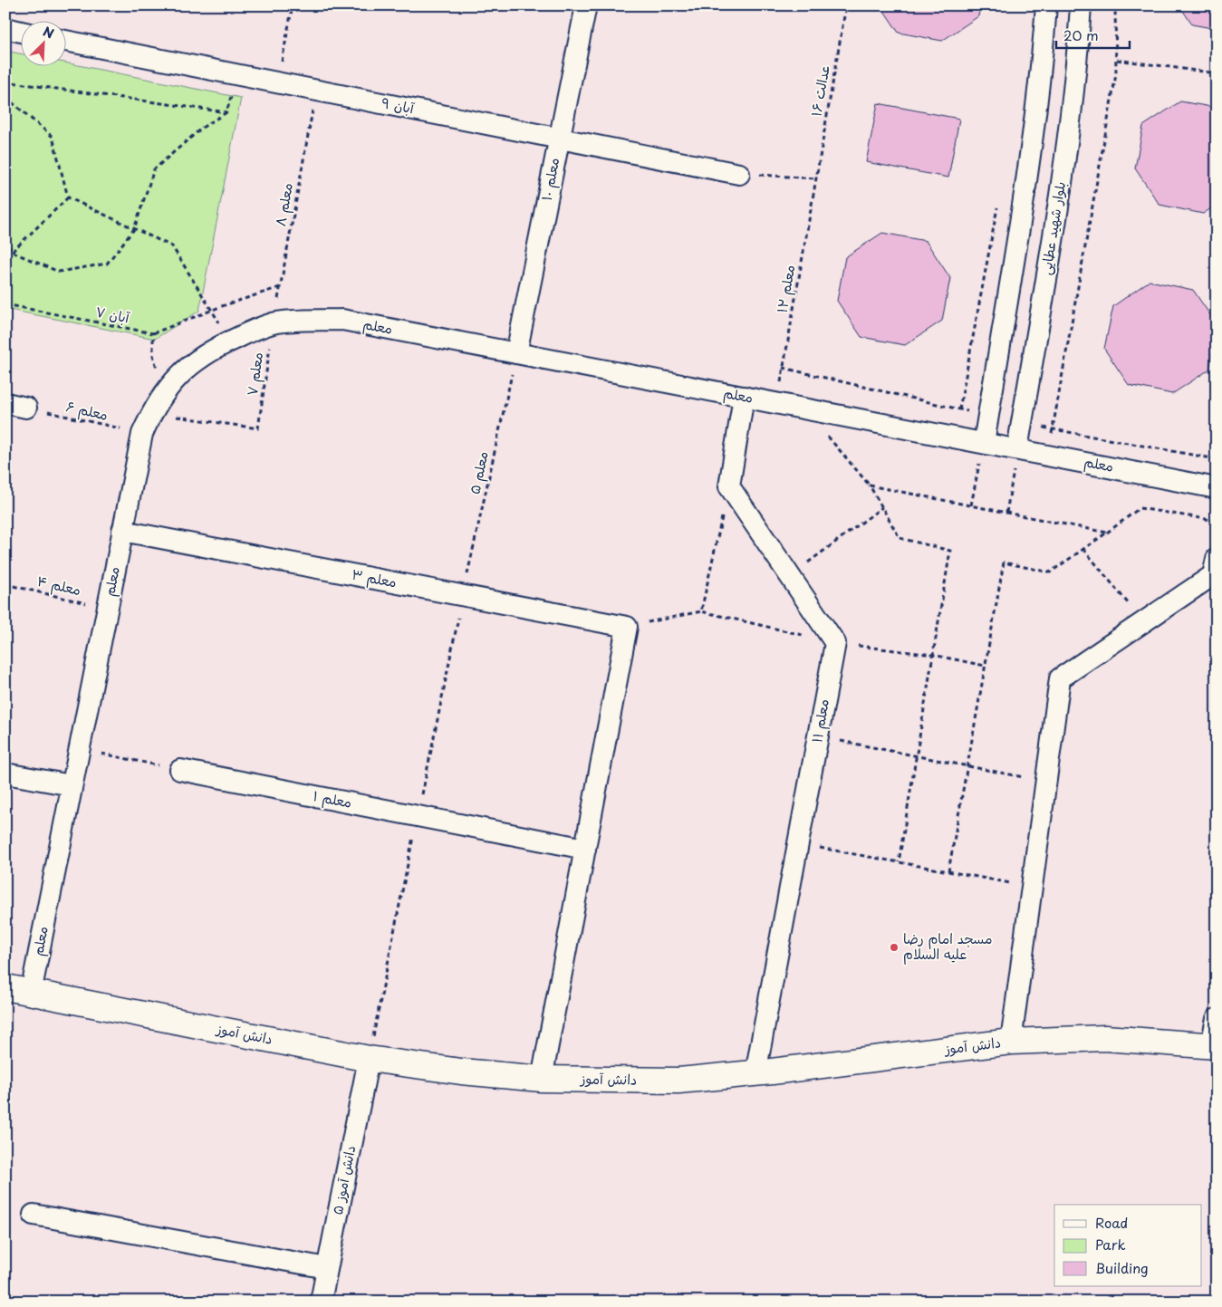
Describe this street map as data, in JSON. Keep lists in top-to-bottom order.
{
  "streets": {
    "street": [
      "آبان ۹",
      "معلم ۱۰",
      "بلوار شهید عطایی",
      "معلم",
      "معلم ۳",
      "معلم ۱۱",
      "معلم ۱",
      "دانش آموز",
      "دانش آموز ۵"
    ],
    "path": [
      "عدالت ۱۶",
      "معلم ۸",
      "معلم ۱۲",
      "آبان ۷",
      "معلم ۷",
      "معلم ۶",
      "معلم ۵",
      "معلم ۴"
    ]
  },
  "crossings": [
    ["عدالت ۱۶", "معلم ۱۲"],
    ["آبان ۹", "معلم ۱۰"],
    ["آبان ۹", "معلم ۸"],
    ["معلم ۱۰", "معلم"],
    ["معلم ۱۰", "معلم ۵"],
    ["معلم ۸", "معلم"],
    ["معلم ۸", "معلم ۷"],
    ["بلوار شهید عطایی", "معلم"],
    ["معلم ۱۲", "معلم"],
    ["معلم", "معلم ۷"],
    ["معلم", "معلم ۶"],
    ["معلم", "معلم ۵"],
    ["معلم", "معلم ۳"],
    ["معلم", "معلم ۴"],
    ["معلم", "دانش آموز"],
    ["معلم ۵", "معلم ۳"],
    ["معلم ۱۱", "دانش آموز"],
    ["دانش آموز", "دانش آموز ۵"]
  ],
  "places": ["مسجد امام رضا علیه السلام"],
  "legend": ["Road", "Park", "Building"],
  "scale_bar": "20 m",
  "north": "top right"
}
